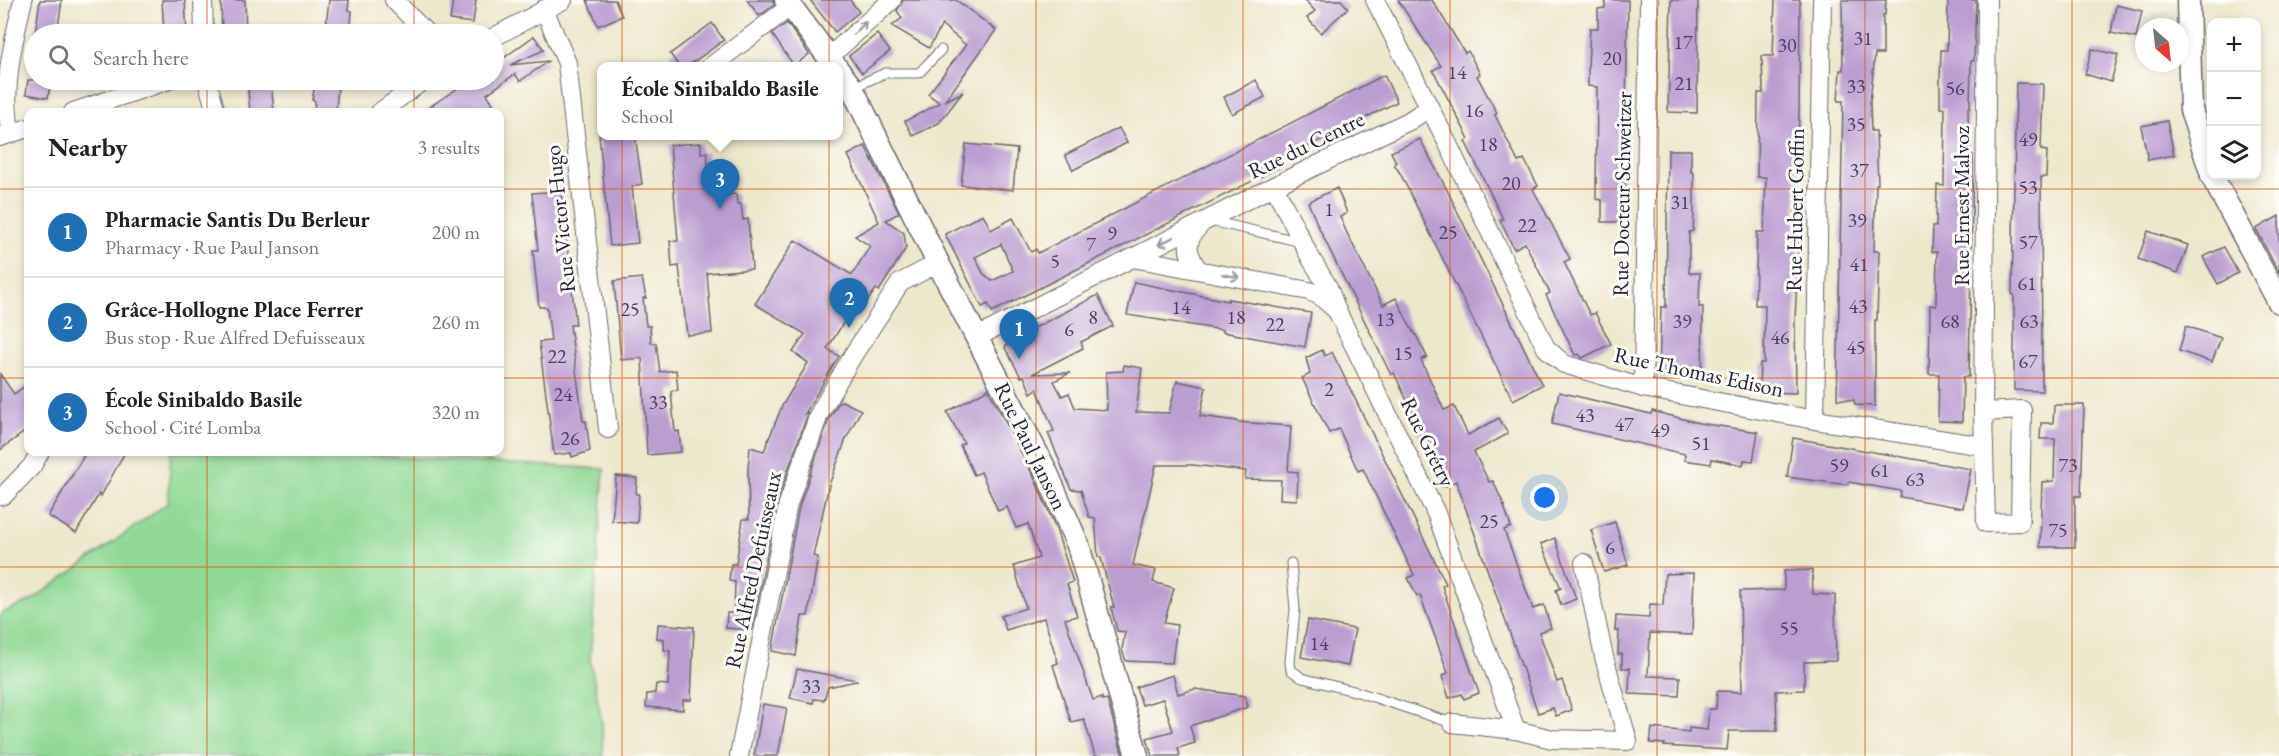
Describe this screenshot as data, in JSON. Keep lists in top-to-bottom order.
{
  "streets": {
    "street": [
      "Rue du Centre",
      "Rue Docteur Schweitzer",
      "Rue Ernest Malvoz",
      "Rue Hubert Goffin",
      "Rue Victor Hugo",
      "Rue Thomas Edison",
      "Rue Grétry",
      "Rue Paul Janson",
      "Rue Alfred Defuisseaux"
    ]
  },
  "crossings": [
    ["Rue du Centre", "Rue Thomas Edison"],
    ["Rue du Centre", "Rue Grétry"],
    ["Rue du Centre", "Rue Paul Janson"],
    ["Rue Docteur Schweitzer", "Rue Thomas Edison"],
    ["Rue Ernest Malvoz", "Rue Thomas Edison"],
    ["Rue Hubert Goffin", "Rue Thomas Edison"],
    ["Rue Paul Janson", "Rue Alfred Defuisseaux"]
  ],
  "house_numbers": [
    "31",
    "17",
    "30",
    "20",
    "14",
    "21",
    "33",
    "56",
    "16",
    "35",
    "49",
    "18",
    "37",
    "20",
    "53",
    "31",
    "1",
    "39",
    "22",
    "25",
    "9",
    "57",
    "7",
    "5",
    "41",
    "61",
    "43",
    "14",
    "25",
    "8",
    "18",
    "13",
    "39",
    "68",
    "63",
    "22",
    "6",
    "46",
    "45",
    "15",
    "22",
    "67",
    "2",
    "24",
    "33",
    "43",
    "47",
    "49",
    "26",
    "51",
    "59",
    "73",
    "61",
    "63",
    "25",
    "75",
    "6",
    "55",
    "14",
    "33"
  ],
  "north": "bottom right",
  "page": {
    "map_buttons": ["+", "−"],
    "search": "Search here",
    "popup": ["École Sinibaldo Basile", "School"],
    "heading": ["Nearby", "3 results"],
    "pins": ["3", "2", "1"],
    "list": [
      {
        "mark": "1",
        "name": "Pharmacie Santis Du Berleur",
        "note": "Pharmacy · Rue Paul Janson",
        "value": "200 m"
      },
      {
        "mark": "2",
        "name": "Grâce-Hollogne Place Ferrer",
        "note": "Bus stop · Rue Alfred Defuisseaux",
        "value": "260 m"
      },
      {
        "mark": "3",
        "name": "École Sinibaldo Basile",
        "note": "School · Cité Lomba",
        "value": "320 m"
      }
    ]
  }
}
